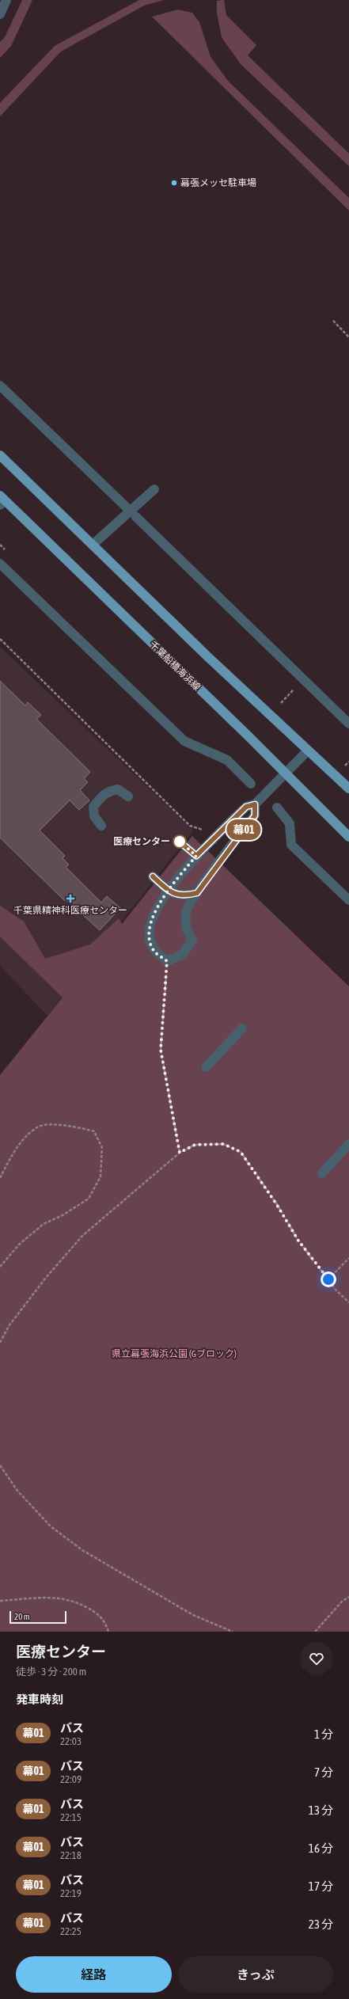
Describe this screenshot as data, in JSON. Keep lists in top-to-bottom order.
{
  "streets": {
    "main road": ["千葉船橋海浜線"]
  },
  "parks": ["県立幕張海浜公園 (Gブロック)"],
  "places": {
    "other": ["幕張メッセ駐車場", "医療センター"],
    "health": ["千葉県精神科医療センター"]
  },
  "lines": ["bus line 幕01"],
  "scale_bar": "20 m",
  "page": {
    "on_map": "幕01",
    "scale": "20 m",
    "heading": [
      ["医療センター", "徒歩 · 3 分 · 200 m"],
      "発車時刻"
    ],
    "list": [
      {
        "mark": "幕01",
        "name": "バス",
        "note": "22:03",
        "value": "1 分"
      },
      {
        "mark": "幕01",
        "name": "バス",
        "note": "22:09",
        "value": "7 分"
      },
      {
        "mark": "幕01",
        "name": "バス",
        "note": "22:15",
        "value": "13 分"
      },
      {
        "mark": "幕01",
        "name": "バス",
        "note": "22:18",
        "value": "16 分"
      },
      {
        "mark": "幕01",
        "name": "バス",
        "note": "22:19",
        "value": "17 分"
      },
      {
        "mark": "幕01",
        "name": "バス",
        "note": "22:25",
        "value": "23 分"
      }
    ],
    "buttons": ["経路", "きっぷ"]
  }
}
